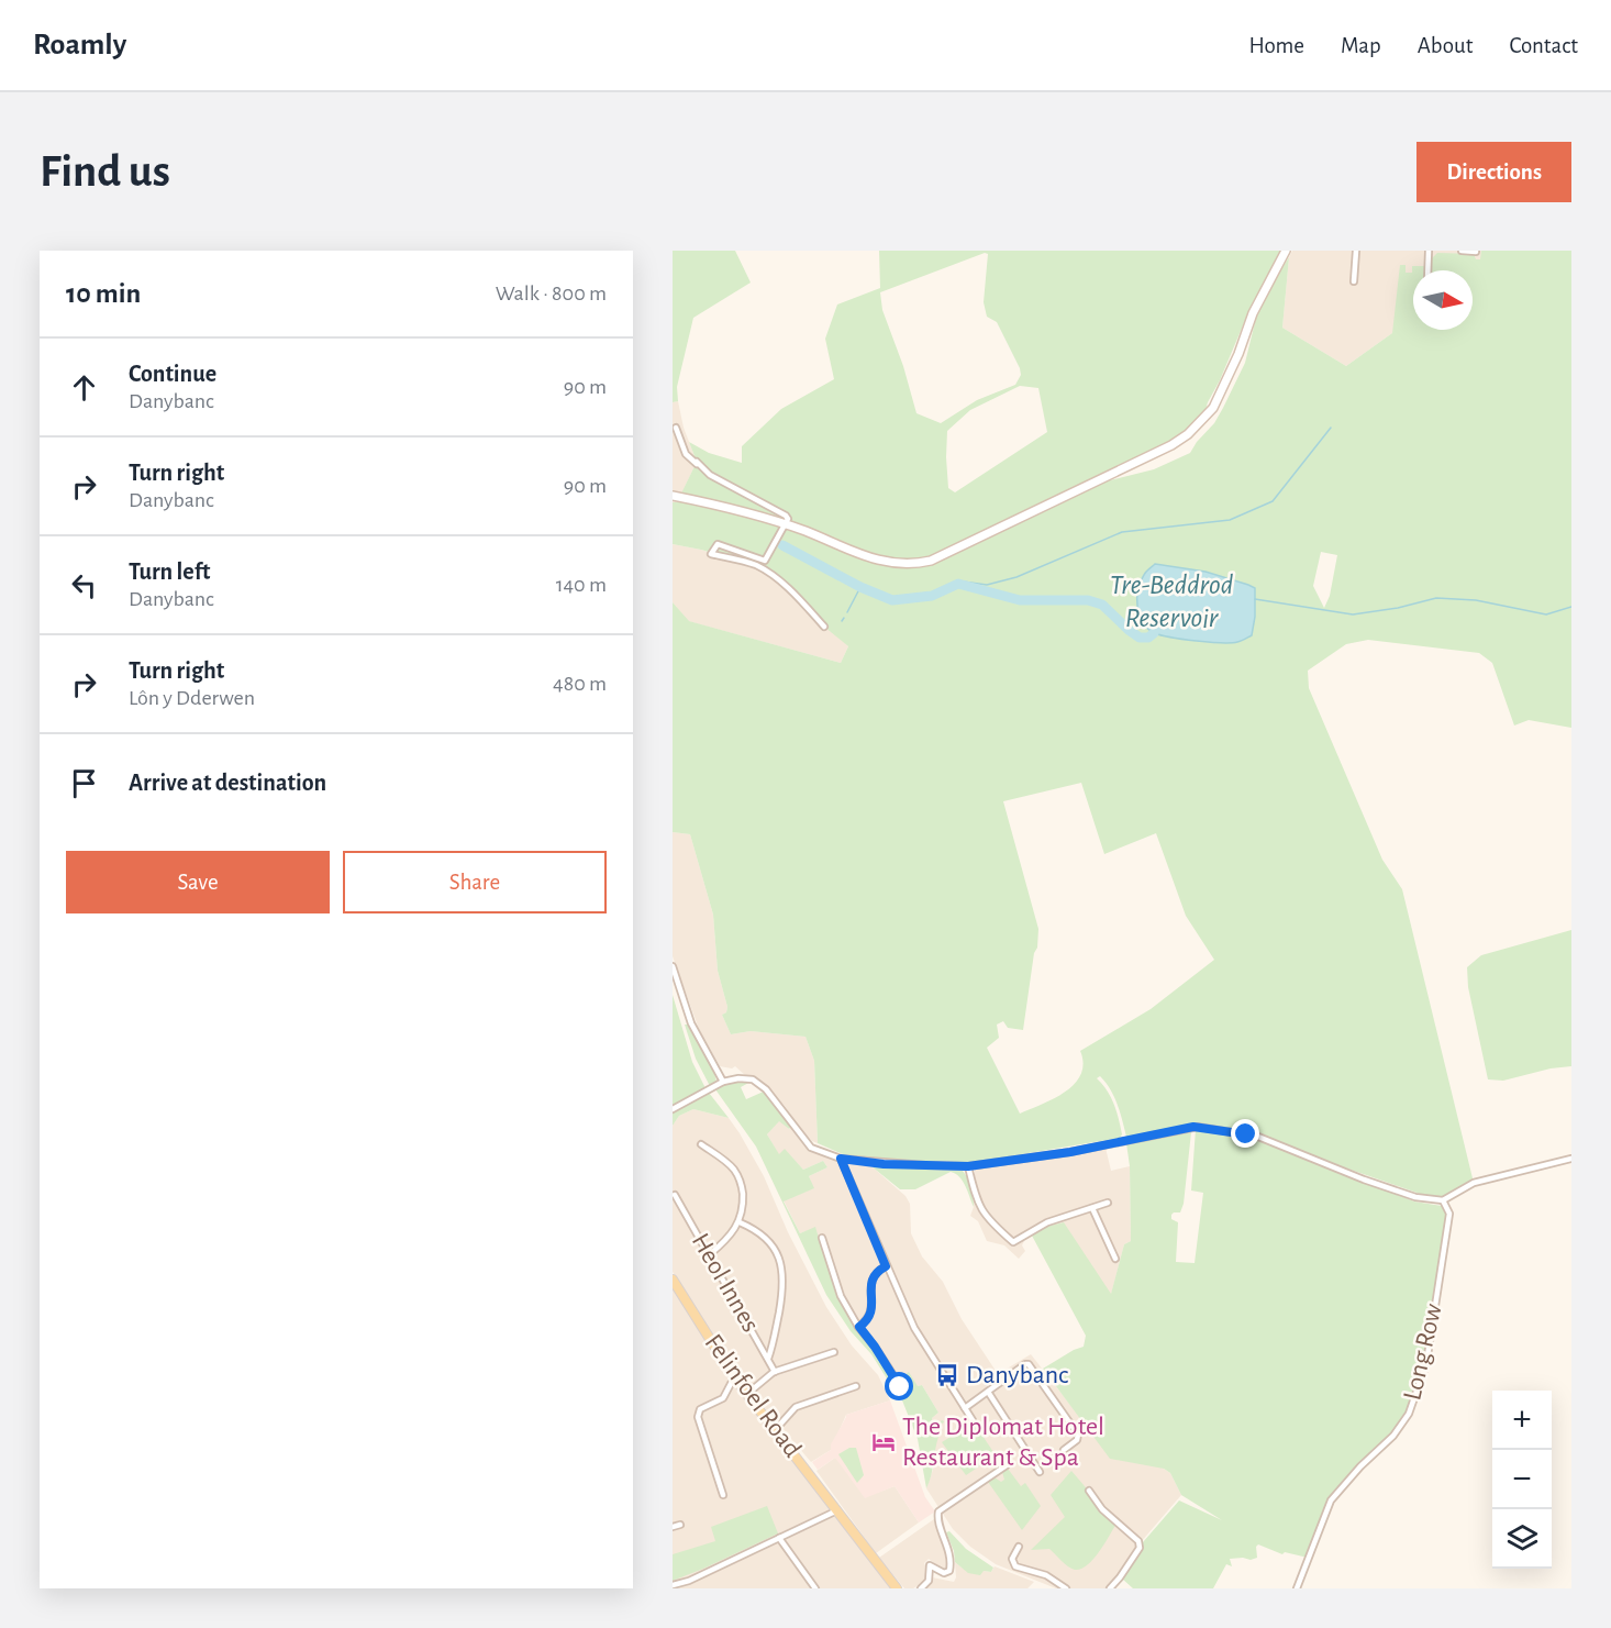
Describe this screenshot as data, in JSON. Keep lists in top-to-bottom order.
{
  "streets": {
    "main road": ["Felinfoel Road"],
    "street": ["Heol Innes", "Long Row"]
  },
  "water": ["Tre-Beddrod Reservoir"],
  "places": {
    "bus stop": ["Danybanc"],
    "hotel": ["The Diplomat Hotel Restaurant & Spa"]
  },
  "north": "right",
  "page": {
    "header": "Roamly",
    "nav": [
      "Home",
      "Map",
      "About",
      "Contact"
    ],
    "buttons": [
      "Directions",
      ["Save", "Share"]
    ],
    "title": "Find us",
    "heading": ["10 min", "Walk · 800 m"],
    "list": [
      ["Continue", "Danybanc", "90 m"],
      ["Turn right", "Danybanc", "90 m"],
      ["Turn left", "Danybanc", "140 m"],
      ["Turn right", "Lôn y Dderwen", "480 m"],
      "Arrive at destination"
    ],
    "map_buttons": ["+", "−"]
  }
}
